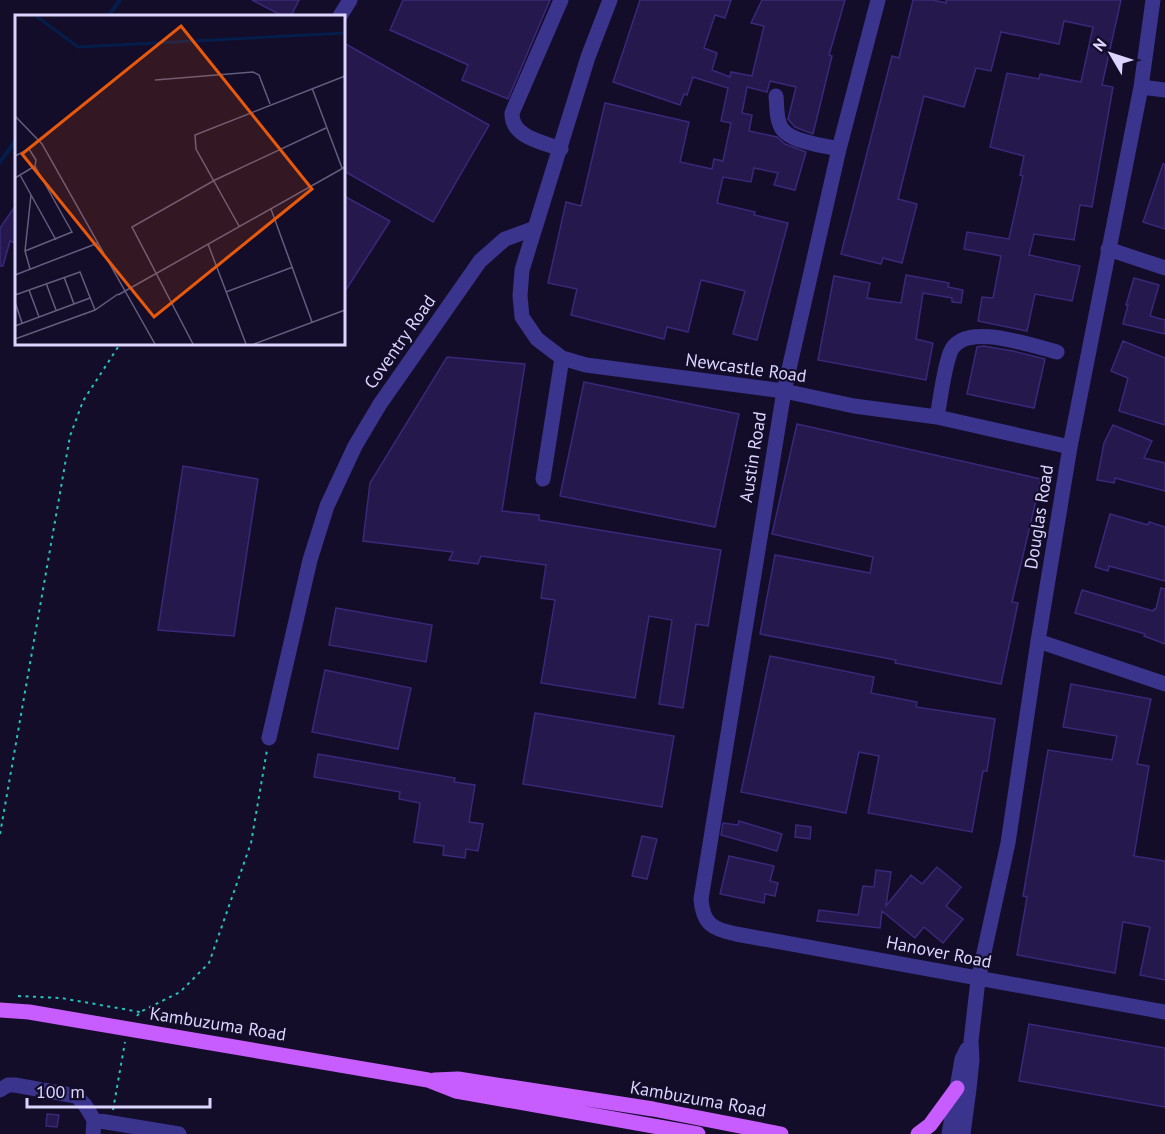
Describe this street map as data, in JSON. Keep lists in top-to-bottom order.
{
  "streets": {
    "main road": ["Kambuzuma Road"],
    "street": [
      "Coventry Road",
      "Newcastle Road",
      "Austin Road",
      "Douglas Road",
      "Hanover Road"
    ]
  },
  "crossings": [
    ["Coventry Road", "Newcastle Road"],
    ["Newcastle Road", "Austin Road"],
    ["Newcastle Road", "Douglas Road"],
    ["Austin Road", "Hanover Road"],
    ["Douglas Road", "Hanover Road"]
  ],
  "scale_bar": "100 m",
  "north": "top left"
}
